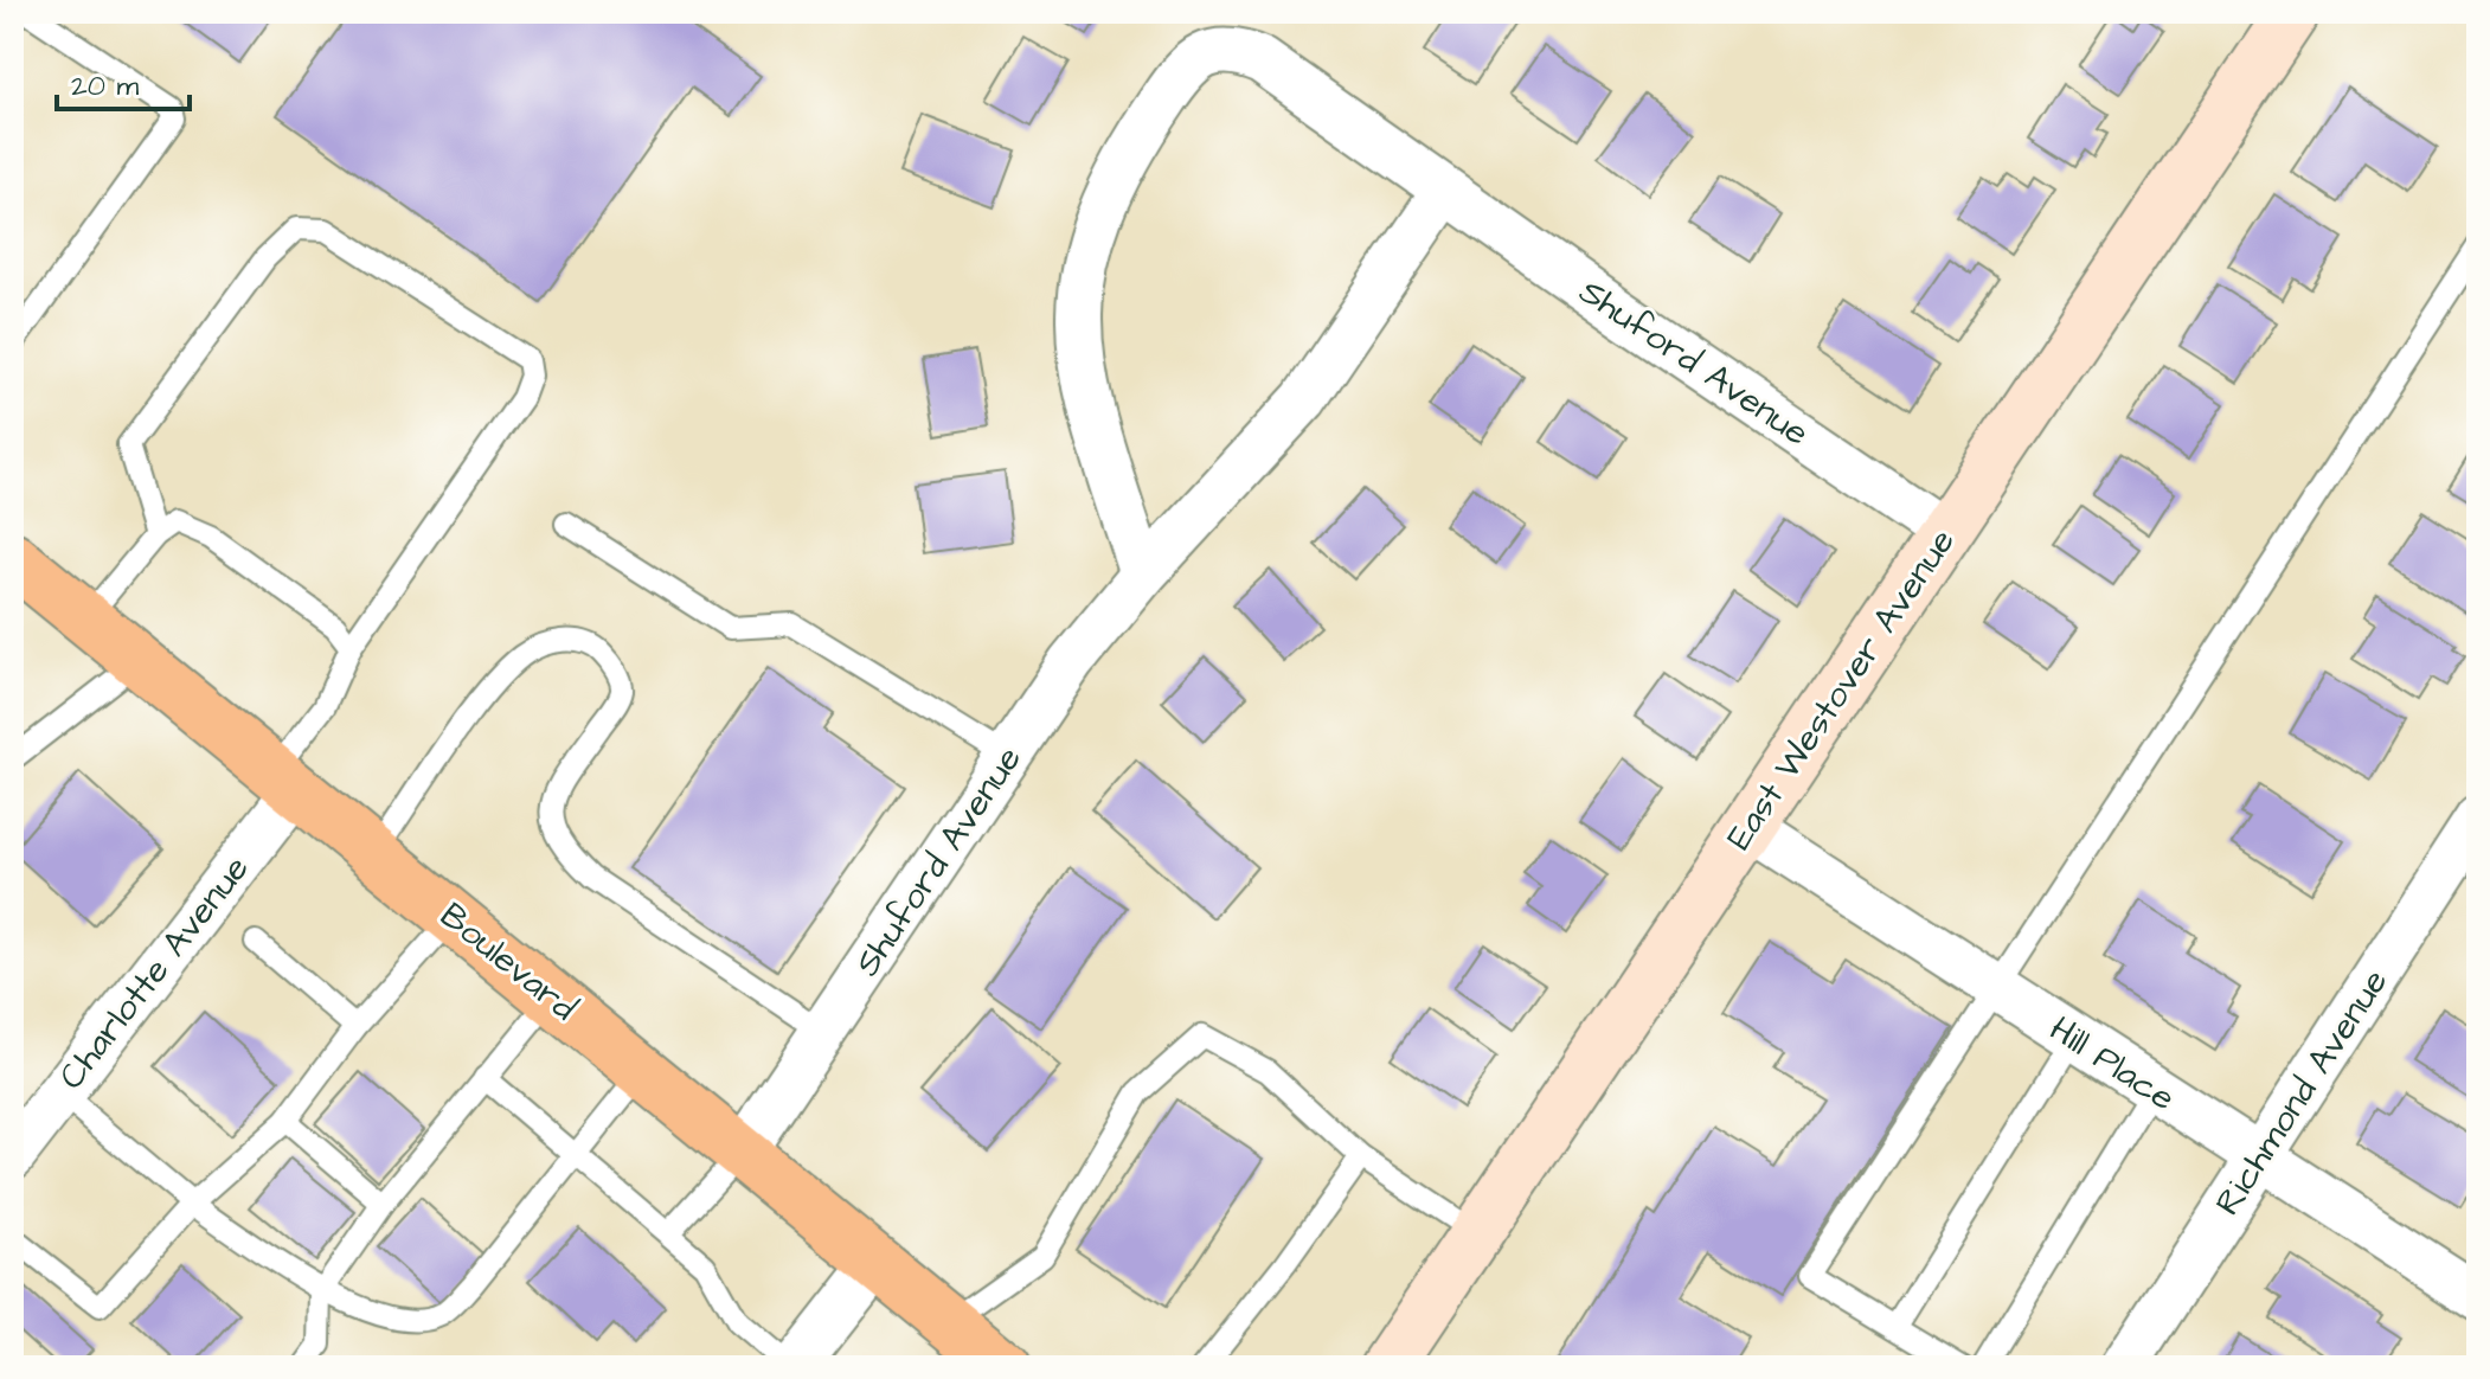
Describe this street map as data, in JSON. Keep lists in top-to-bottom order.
{
  "streets": {
    "main road": ["East Westover Avenue", "Boulevard"],
    "street": [
      "Shuford Avenue",
      "Charlotte Avenue",
      "Hill Place",
      "Richmond Avenue"
    ]
  },
  "crossings": [
    ["Shuford Avenue", "East Westover Avenue"],
    ["Shuford Avenue", "Boulevard"],
    ["East Westover Avenue", "Hill Place"],
    ["Boulevard", "Charlotte Avenue"],
    ["Hill Place", "Richmond Avenue"]
  ],
  "scale_bar": "20 m"
}
